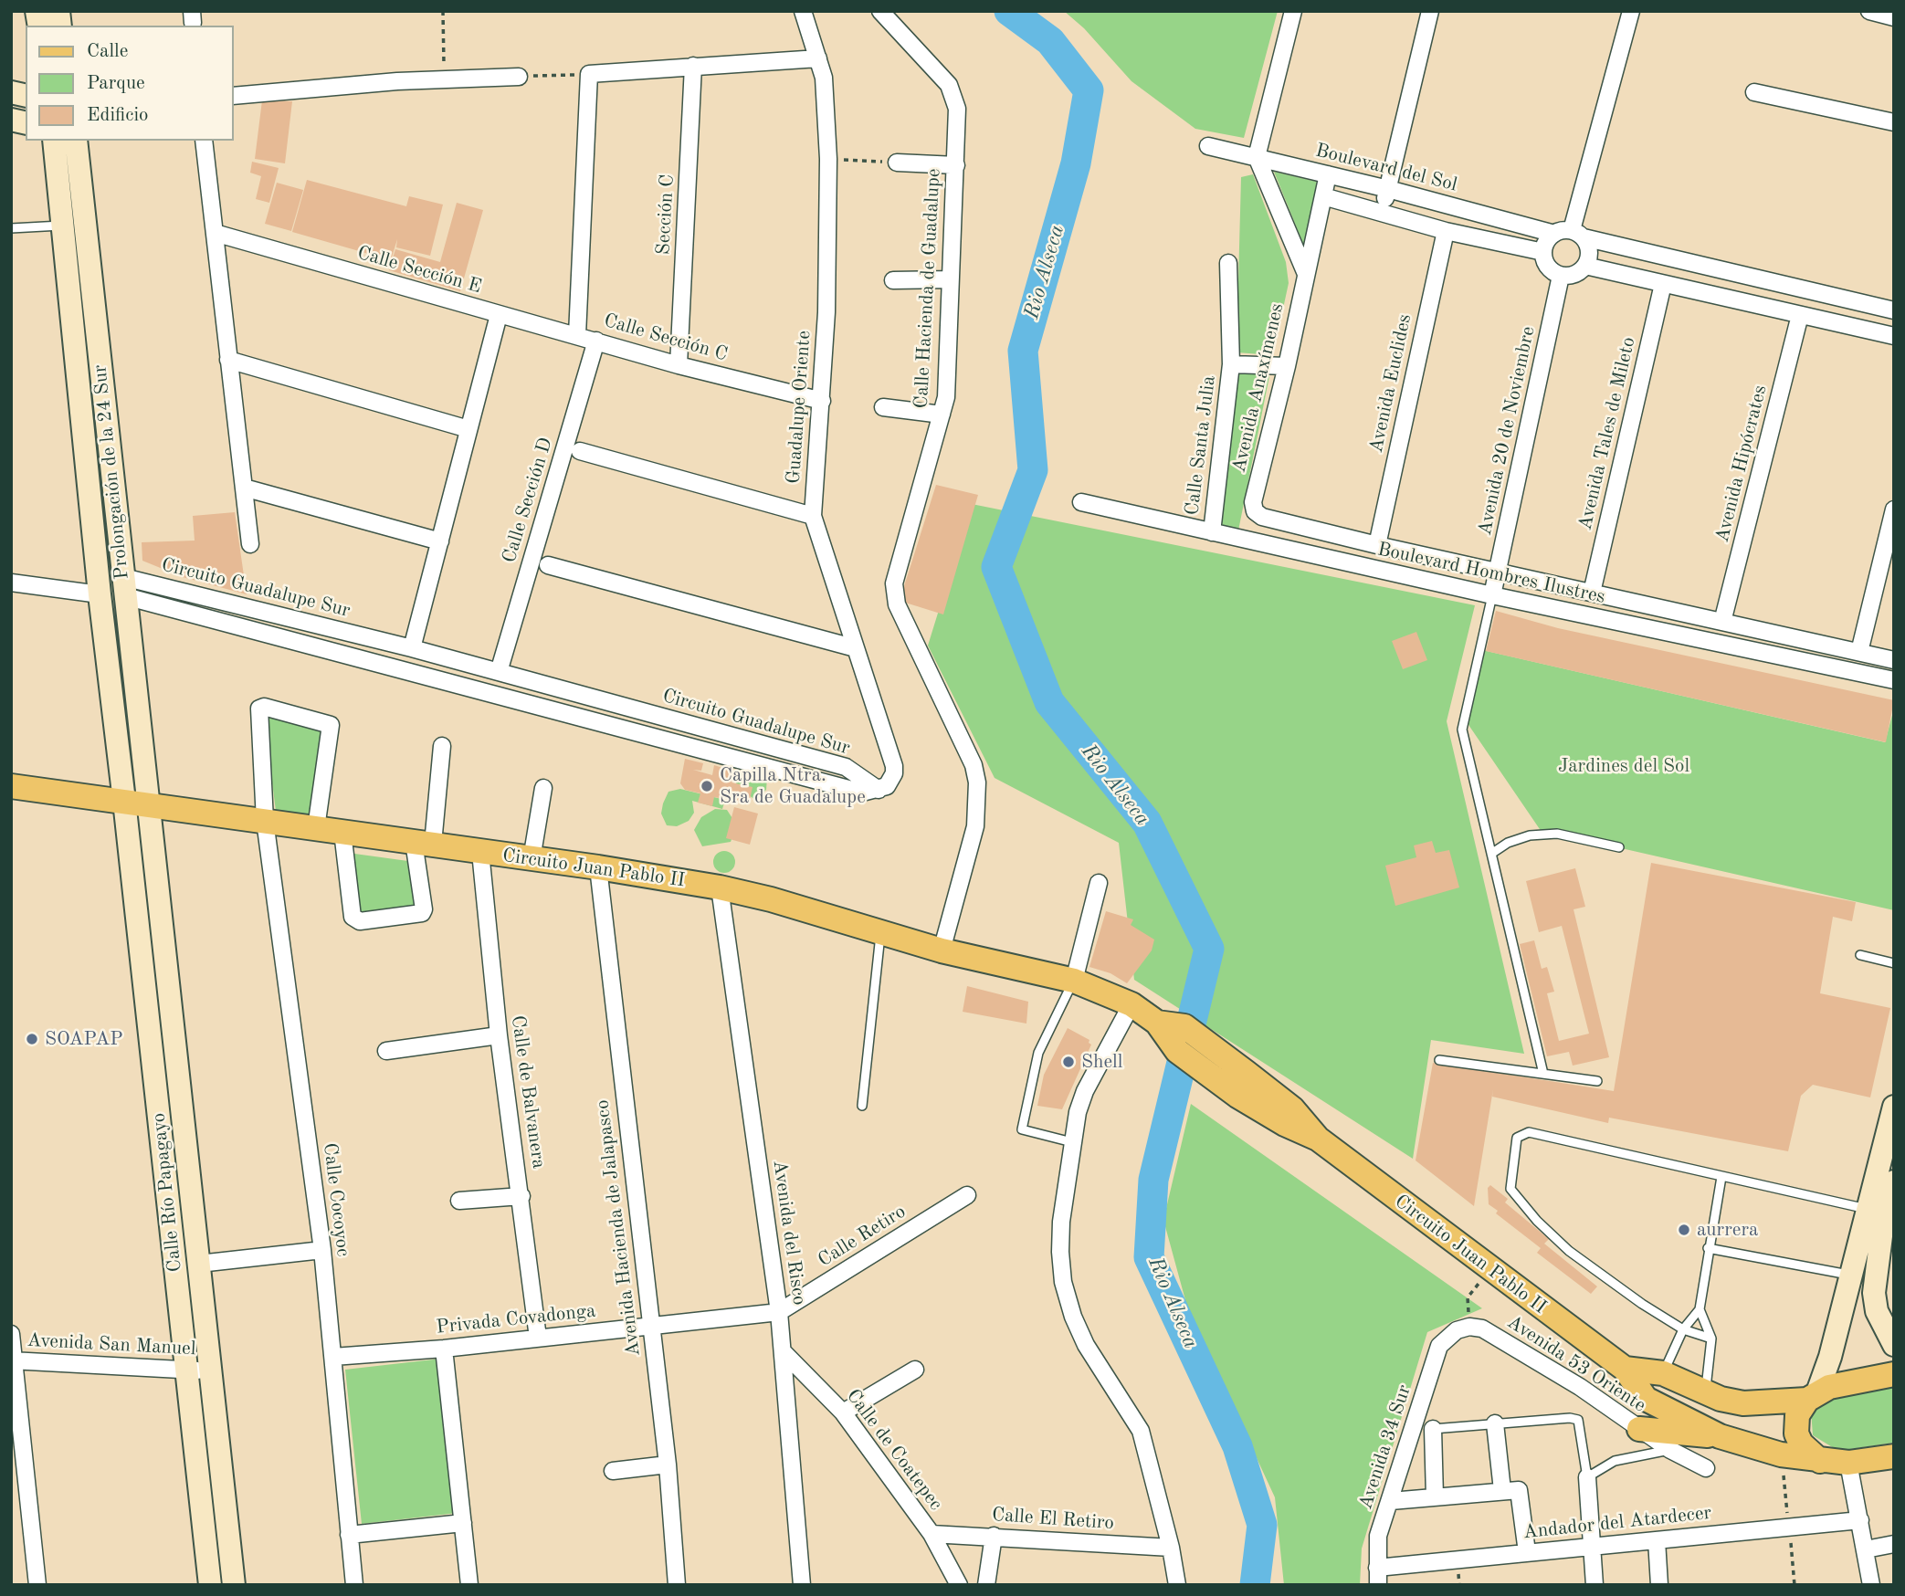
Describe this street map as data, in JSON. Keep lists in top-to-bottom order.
{
  "streets": {
    "main road": ["Prolongación de la 24 Sur", "Circuito Juan Pablo II", "Calle Río Papagayo"],
    "street": [
      "Boulevard del Sol",
      "Sección C",
      "Calle Sección E",
      "Calle Hacienda de Guadalupe",
      "Calle Sección C",
      "Avenida Euclides",
      "Avenida Anaxímenes",
      "Guadalupe Oriente",
      "Avenida 20 de Noviembre",
      "Avenida Tales de Mileto",
      "Calle Santa Julia",
      "Avenida Hipócrates",
      "Calle Sección D",
      "Boulevard Hombres Ilustres",
      "Circuito Guadalupe Sur",
      "Calle de Balvanera",
      "Calle Cocoyoc",
      "Avenida Hacienda de Jalapasco",
      "Avenida del Risco",
      "Calle Retiro",
      "Privada Covadonga",
      "Avenida San Manuel",
      "Avenida 53 Oriente",
      "Avenida 34 Sur",
      "Calle de Coatepec",
      "Calle El Retiro",
      "Andador del Atardecer"
    ]
  },
  "crossings": [
    ["Boulevard del Sol", "Avenida Anaxímenes"],
    ["Boulevard del Sol", "Avenida 20 de Noviembre"],
    ["Sección C", "Calle Sección C"],
    ["Calle Sección E", "Calle Sección C"],
    ["Calle Sección E", "Circuito Guadalupe Sur"],
    ["Calle Hacienda de Guadalupe", "Circuito Juan Pablo II"],
    ["Calle Sección C", "Guadalupe Oriente"],
    ["Calle Sección C", "Calle Sección D"],
    ["Avenida Euclides", "Boulevard Hombres Ilustres"],
    ["Avenida Anaxímenes", "Calle Santa Julia"],
    ["Avenida Anaxímenes", "Boulevard Hombres Ilustres"],
    ["Guadalupe Oriente", "Calle Sección D"],
    ["Guadalupe Oriente", "Circuito Guadalupe Sur"],
    ["Avenida 20 de Noviembre", "Boulevard Hombres Ilustres"],
    ["Avenida Tales de Mileto", "Boulevard Hombres Ilustres"],
    ["Calle Santa Julia", "Boulevard Hombres Ilustres"],
    ["Avenida Hipócrates", "Boulevard Hombres Ilustres"],
    ["Prolongación de la 24 Sur", "Circuito Guadalupe Sur"],
    ["Prolongación de la 24 Sur", "Circuito Juan Pablo II"],
    ["Prolongación de la 24 Sur", "Calle Río Papagayo"],
    ["Calle Sección D", "Circuito Guadalupe Sur"],
    ["Circuito Juan Pablo II", "Calle de Balvanera"],
    ["Circuito Juan Pablo II", "Calle Río Papagayo"],
    ["Circuito Juan Pablo II", "Calle Cocoyoc"],
    ["Circuito Juan Pablo II", "Avenida Hacienda de Jalapasco"],
    ["Circuito Juan Pablo II", "Avenida del Risco"],
    ["Calle de Balvanera", "Privada Covadonga"],
    ["Calle Río Papagayo", "Avenida San Manuel"],
    ["Calle Cocoyoc", "Privada Covadonga"],
    ["Avenida Hacienda de Jalapasco", "Privada Covadonga"],
    ["Avenida del Risco", "Calle Retiro"],
    ["Avenida del Risco", "Privada Covadonga"],
    ["Avenida del Risco", "Calle de Coatepec"],
    ["Calle Retiro", "Privada Covadonga"],
    ["Avenida 53 Oriente", "Avenida 34 Sur"],
    ["Avenida 34 Sur", "Andador del Atardecer"],
    ["Calle de Coatepec", "Calle El Retiro"]
  ],
  "water": ["Rio Alseca"],
  "parks": ["Jardines del Sol"],
  "places": [
    "Capilla Ntra. Sra de Guadalupe",
    "SOAPAP",
    "Shell",
    "aurrera"
  ],
  "legend": ["Calle", "Parque", "Edificio"]
}
